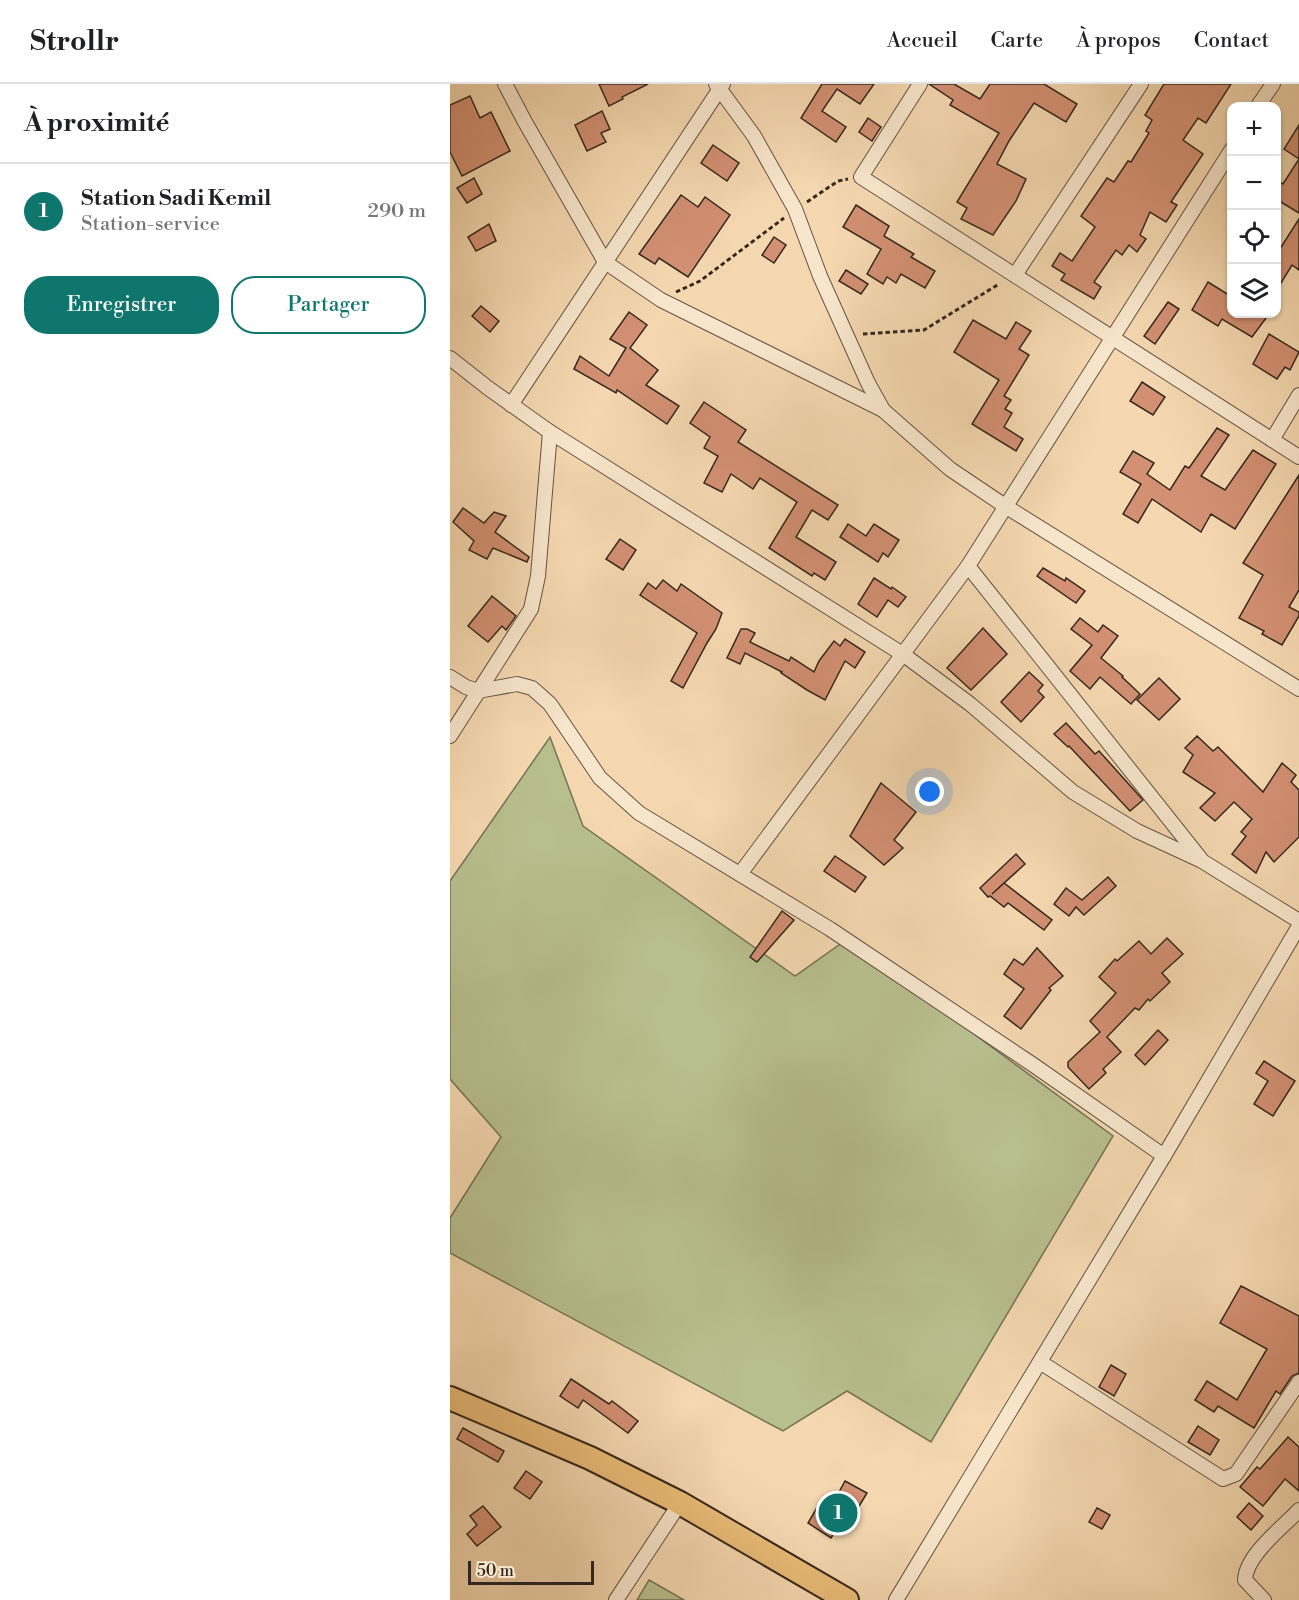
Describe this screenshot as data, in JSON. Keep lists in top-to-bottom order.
{
  "scale_bar": "50 m",
  "page": {
    "header": "Strollr",
    "nav": [
      "Accueil",
      "Carte",
      "À propos",
      "Contact"
    ],
    "heading": "À proximité",
    "map_buttons": ["+", "−"],
    "list": [
      {
        "mark": "1",
        "name": "Station Sadi Kemil",
        "note": "Station-service",
        "value": "290 m"
      }
    ],
    "buttons": ["Enregistrer", "Partager"],
    "pins": "1",
    "scale": "50 m"
  }
}
